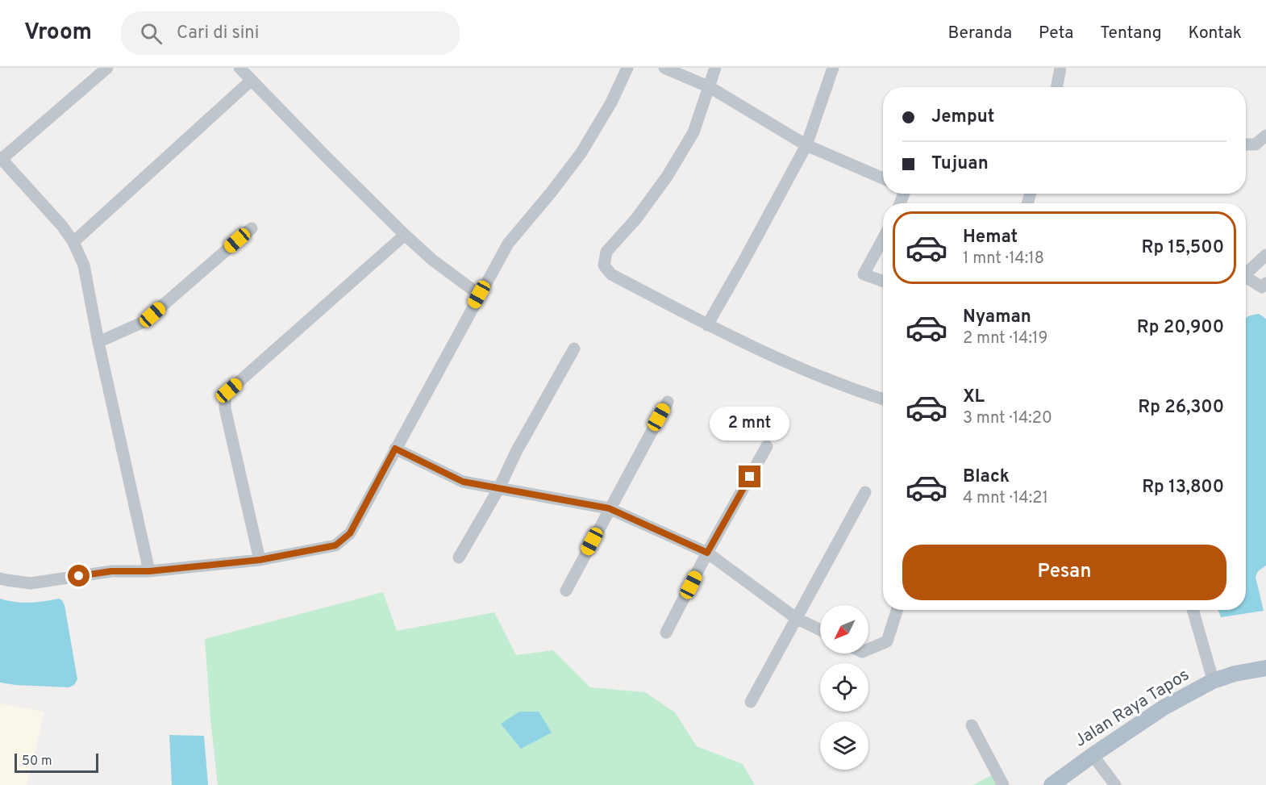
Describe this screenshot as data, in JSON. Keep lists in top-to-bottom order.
{
  "streets": {
    "main road": ["Jalan Raya Tapos"]
  },
  "scale_bar": "50 m",
  "north": "bottom left",
  "page": {
    "header": "Vroom",
    "search": "Cari di sini",
    "nav": [
      "Beranda",
      "Peta",
      "Tentang",
      "Kontak"
    ],
    "banner": ["Jemput", "Tujuan"],
    "list": [
      {
        "name": "Hemat",
        "note": "1 mnt · 14:18",
        "value": "Rp 15,500"
      },
      {
        "name": "Nyaman",
        "note": "2 mnt · 14:19",
        "value": "Rp 20,900"
      },
      {
        "name": "XL",
        "note": "3 mnt · 14:20",
        "value": "Rp 26,300"
      },
      {
        "name": "Black",
        "note": "4 mnt · 14:21",
        "value": "Rp 13,800"
      }
    ],
    "bubble": "2 mnt",
    "buttons": "Pesan",
    "scale": "50 m"
  }
}
